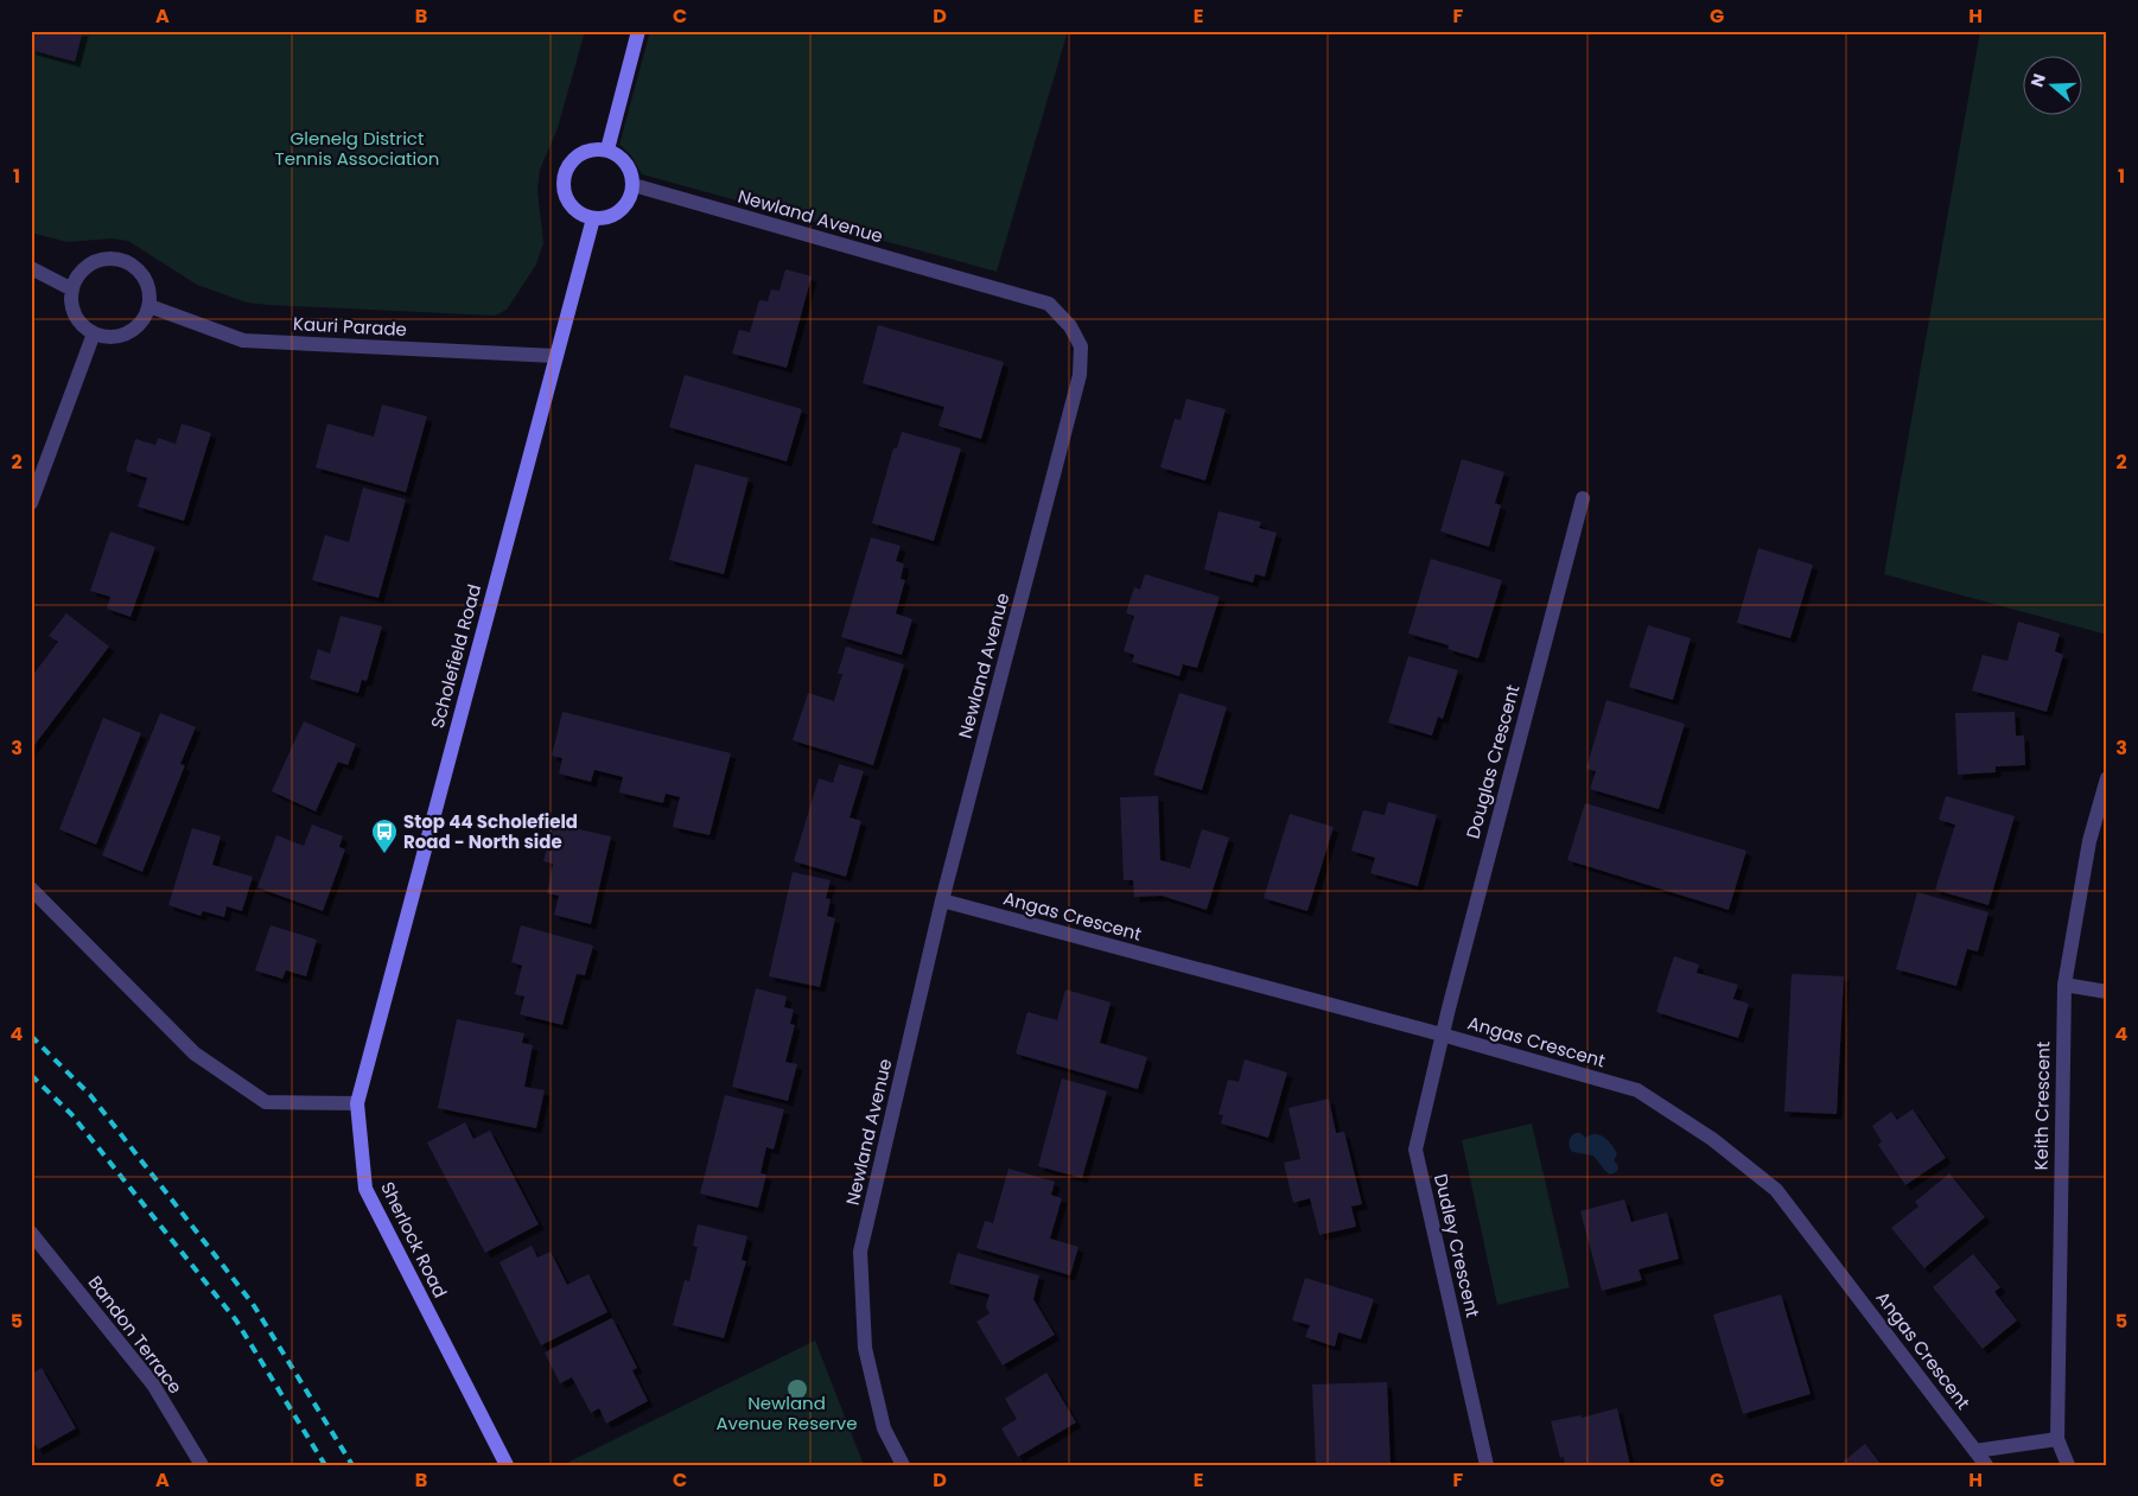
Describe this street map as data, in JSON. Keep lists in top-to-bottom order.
{
  "streets": {
    "street": [
      "Newland Avenue",
      "Kauri Parade",
      "Scholefield Road",
      "Douglas Crescent",
      "Angas Crescent",
      "Keith Crescent",
      "Sherlock Road",
      "Dudley Crescent",
      "Bandon Terrace"
    ]
  },
  "crossings": [
    ["Newland Avenue", "Scholefield Road"],
    ["Newland Avenue", "Angas Crescent"],
    ["Kauri Parade", "Scholefield Road"],
    ["Scholefield Road", "Sherlock Road"],
    ["Douglas Crescent", "Angas Crescent"],
    ["Douglas Crescent", "Dudley Crescent"],
    ["Angas Crescent", "Dudley Crescent"]
  ],
  "parks": ["Glenelg District Tennis Association", "Newland Avenue Reserve"],
  "places": {
    "bus stop": ["Stop 44 Scholefield Road - North side"]
  },
  "north": "left",
  "grid": {
    "columns": [
      "A",
      "B",
      "C",
      "D",
      "E",
      "F",
      "G",
      "H"
    ],
    "rows": [
      "1",
      "2",
      "3",
      "4",
      "5"
    ]
  }
}
